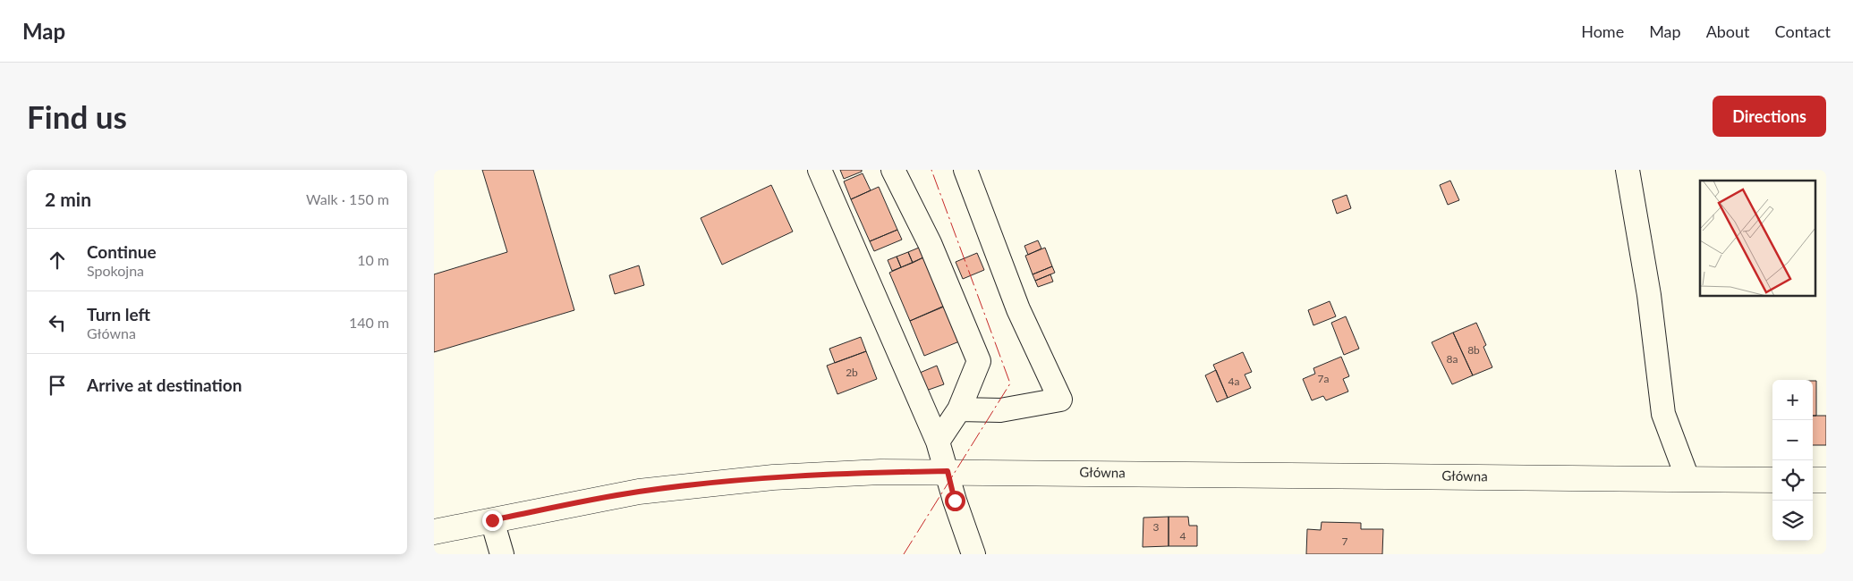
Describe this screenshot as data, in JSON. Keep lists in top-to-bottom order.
{
  "streets": {
    "main road": ["Główna"]
  },
  "house_numbers": [
    "8b",
    "8a",
    "2b",
    "7a",
    "4a",
    "3",
    "4",
    "7"
  ],
  "page": {
    "header": "Map",
    "nav": [
      "Home",
      "Map",
      "About",
      "Contact"
    ],
    "buttons": "Directions",
    "title": "Find us",
    "heading": ["2 min", "Walk · 150 m"],
    "list": [
      ["Continue", "Spokojna", "10 m"],
      ["Turn left", "Główna", "140 m"],
      "Arrive at destination"
    ],
    "map_buttons": ["+", "−"]
  }
}
